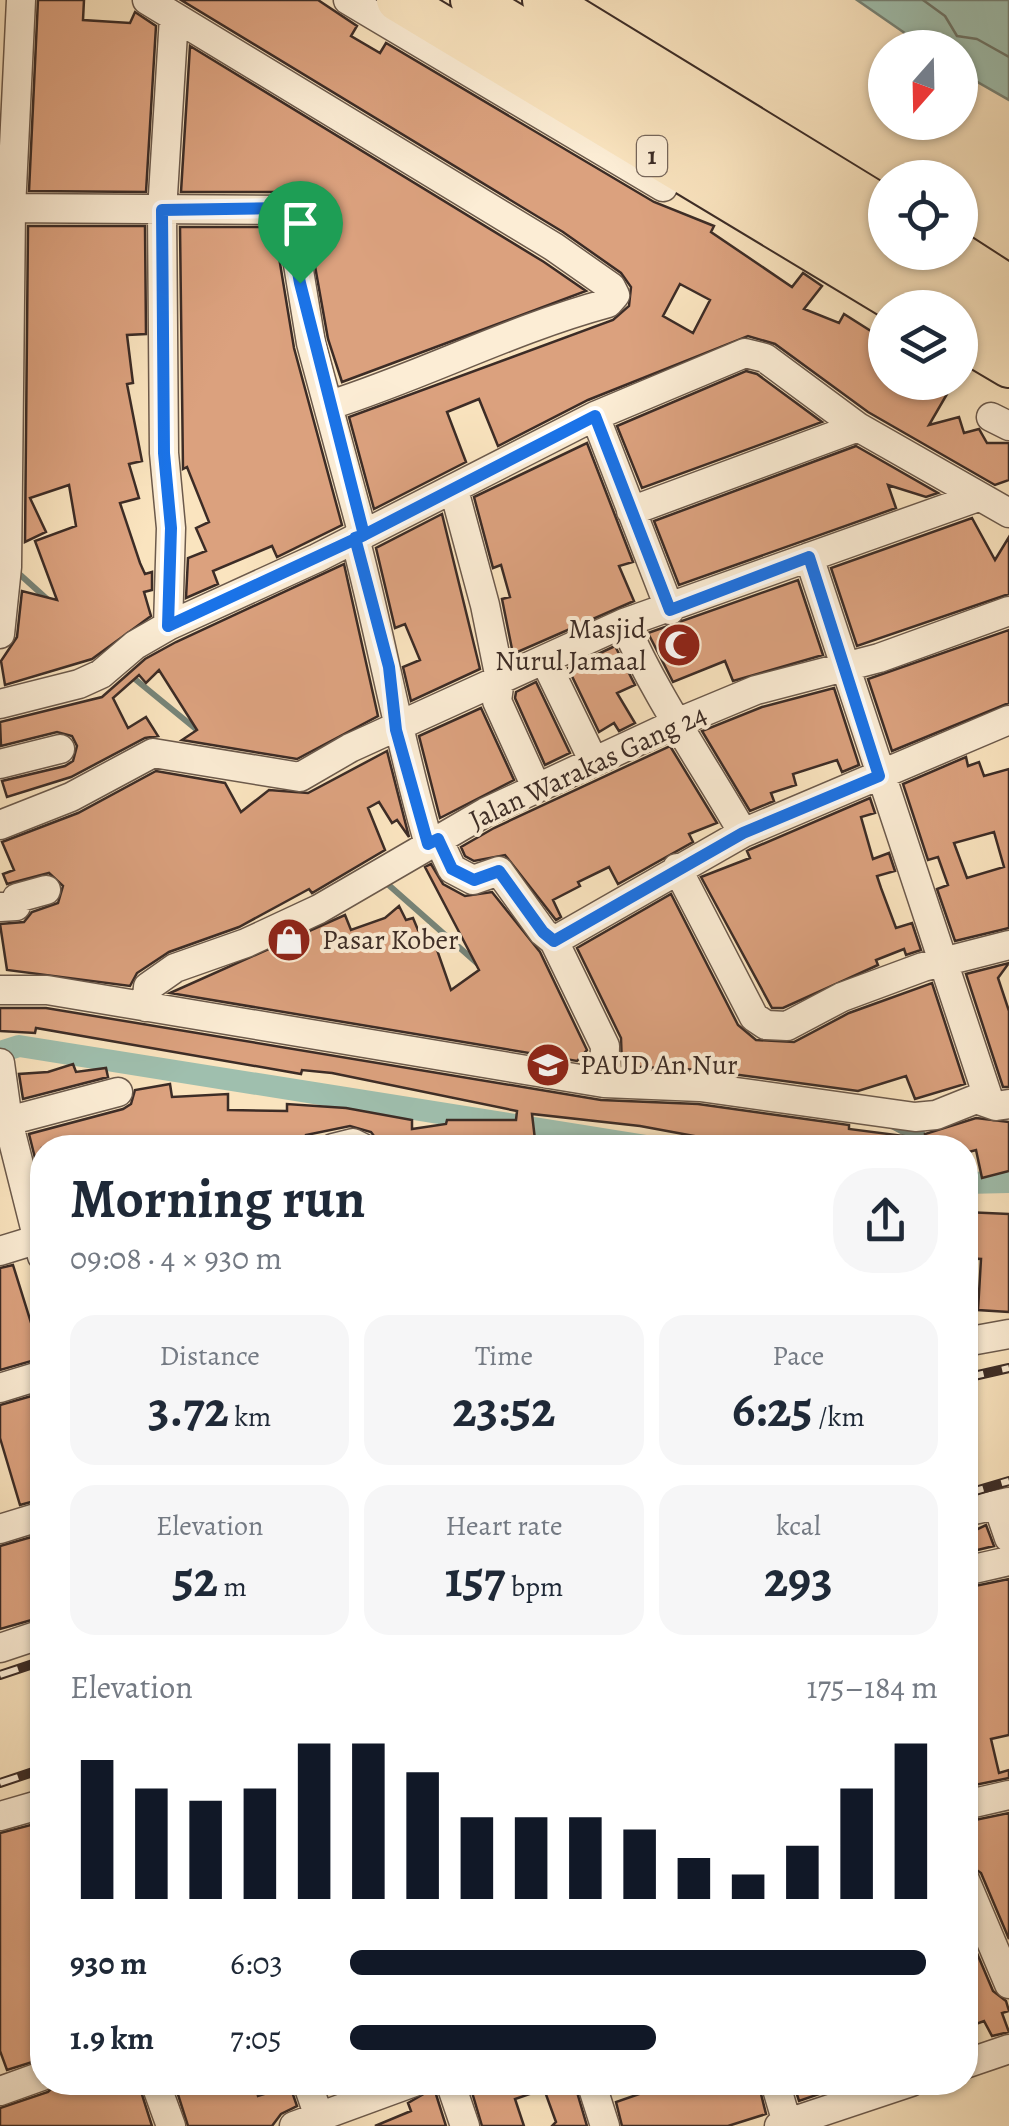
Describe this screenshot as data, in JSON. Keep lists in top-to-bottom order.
{
  "streets": {
    "highway": ["1"],
    "street": ["Jalan Warakas Gang 24"]
  },
  "places": {
    "mosque": ["Masjid Nurul Jamaal"],
    "shop": ["Pasar Kober"],
    "school or university": ["PAUD An Nur"]
  },
  "north": "bottom",
  "page": {
    "heading": ["Morning run", "09:08 · 4 × 930 m"],
    "stats": [
      ["Distance", "3.72 km"],
      ["Time", "23:52"],
      ["Pace", "6:25 /km"],
      ["Elevation", "52 m"],
      ["Heart rate", "157 bpm"],
      ["kcal", "293"]
    ],
    "chart": ["Elevation", "175–184 m"],
    "list": [
      {
        "name": "930 m",
        "note": "6:03"
      },
      {
        "name": "1.9 km",
        "note": "7:05"
      }
    ]
  }
}
